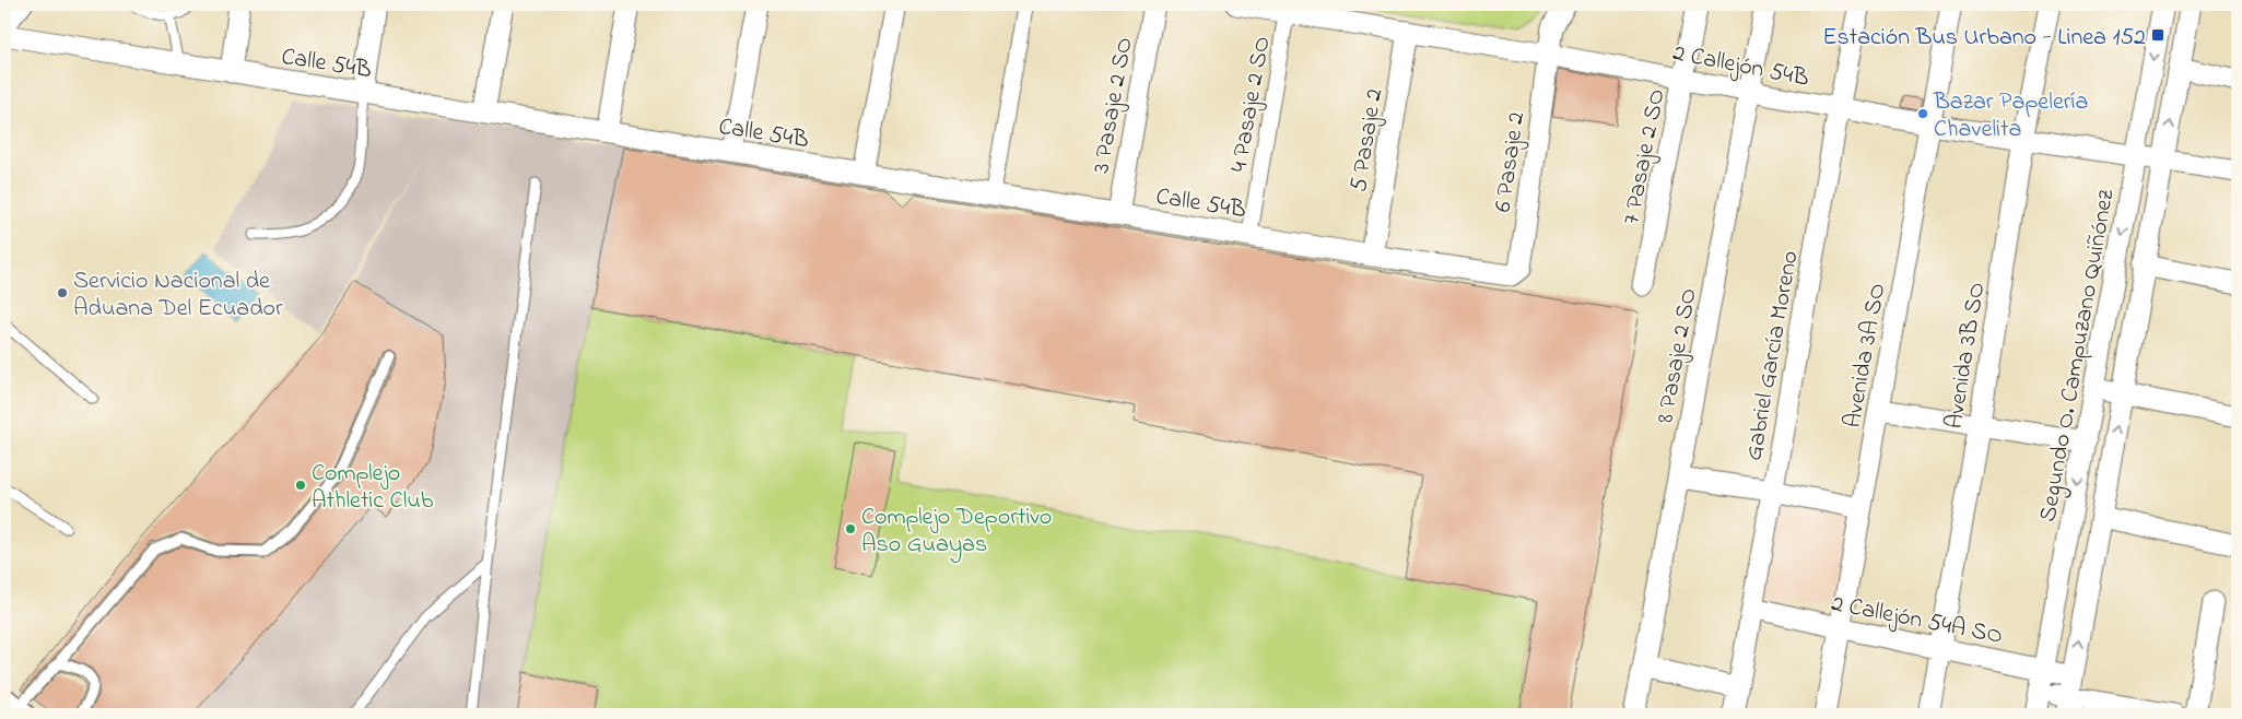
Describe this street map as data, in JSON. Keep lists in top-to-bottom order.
{
  "streets": {
    "street": [
      "Calle 54B",
      "2 Callejón 54B",
      "4 Pasaje 2 SO",
      "3 Pasaje 2 SO",
      "5 Pasaje 2",
      "7 Pasaje 2 SO",
      "6 Pasaje 2",
      "8 Pasaje 2 SO",
      "Gabriel García Moreno",
      "Avenida 3A SO",
      "Avenida 3B SO",
      "Segundo O. Campuzano Quiñónez",
      "2 Callejón 54A SO"
    ]
  },
  "crossings": [
    ["Calle 54B", "4 Pasaje 2 SO"],
    ["Calle 54B", "3 Pasaje 2 SO"],
    ["Calle 54B", "5 Pasaje 2"],
    ["Calle 54B", "6 Pasaje 2"],
    ["2 Callejón 54B", "4 Pasaje 2 SO"],
    ["2 Callejón 54B", "5 Pasaje 2"],
    ["2 Callejón 54B", "7 Pasaje 2 SO"],
    ["2 Callejón 54B", "6 Pasaje 2"],
    ["2 Callejón 54B", "8 Pasaje 2 SO"],
    ["2 Callejón 54B", "Gabriel García Moreno"],
    ["2 Callejón 54B", "Avenida 3A SO"],
    ["2 Callejón 54B", "Avenida 3B SO"],
    ["2 Callejón 54B", "Segundo O. Campuzano Quiñónez"],
    ["Gabriel García Moreno", "2 Callejón 54A SO"],
    ["Avenida 3A SO", "2 Callejón 54A SO"],
    ["Avenida 3B SO", "2 Callejón 54A SO"],
    ["Segundo O. Campuzano Quiñónez", "2 Callejón 54A SO"]
  ],
  "places": {
    "transit": ["Estación Bus Urbano - Linea 152"],
    "other": [
      "Bazar Papelería Chavelita",
      "Servicio Nacional de Aduana Del Ecuador",
      "Complejo Athletic Club",
      "Complejo Deportivo Aso Guayas"
    ]
  }
}
